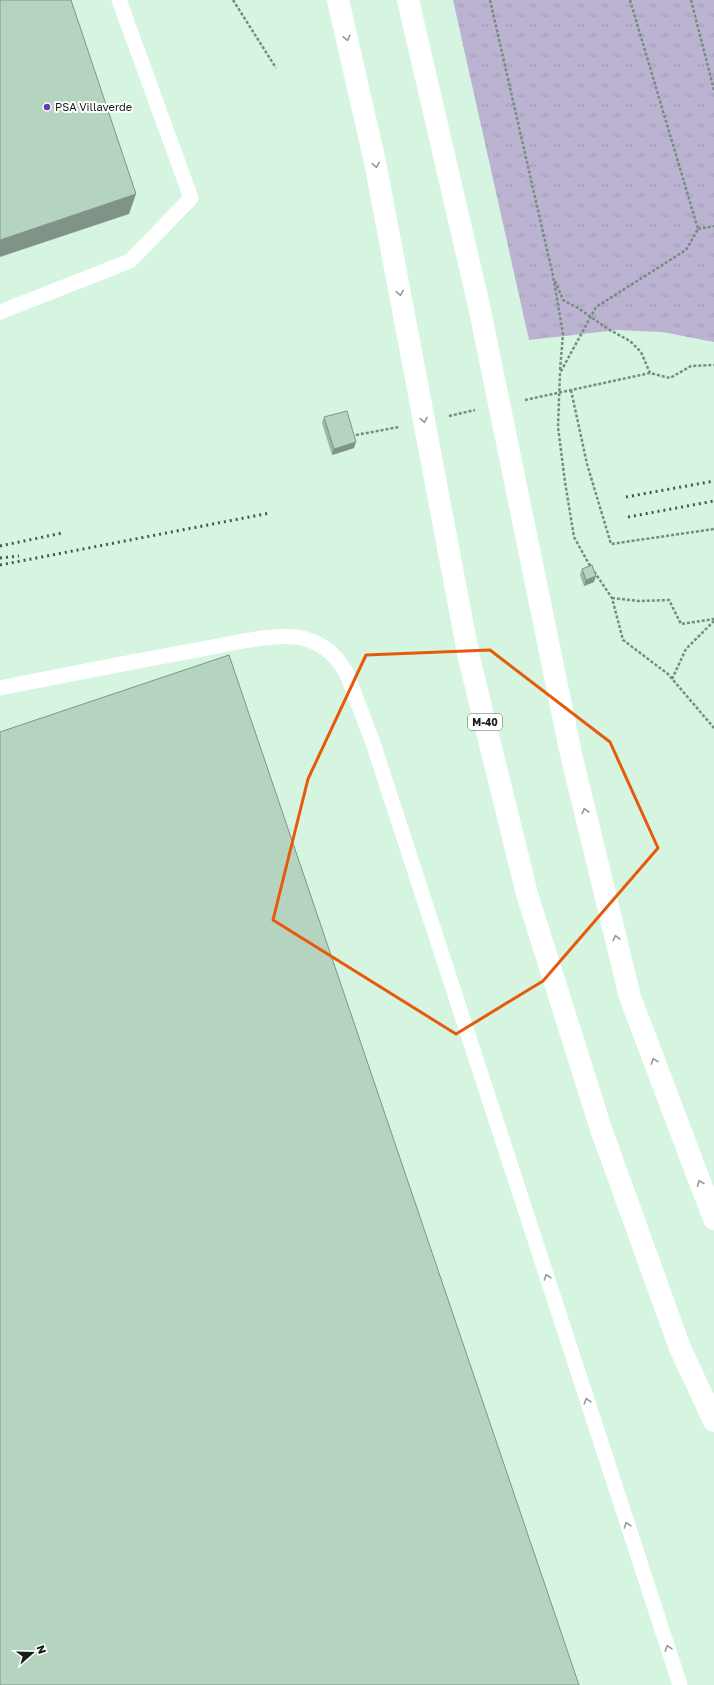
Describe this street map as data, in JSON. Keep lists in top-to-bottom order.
{
  "streets": {
    "highway": ["M-40"]
  },
  "places": ["PSA Villaverde"],
  "north": "right"
}
